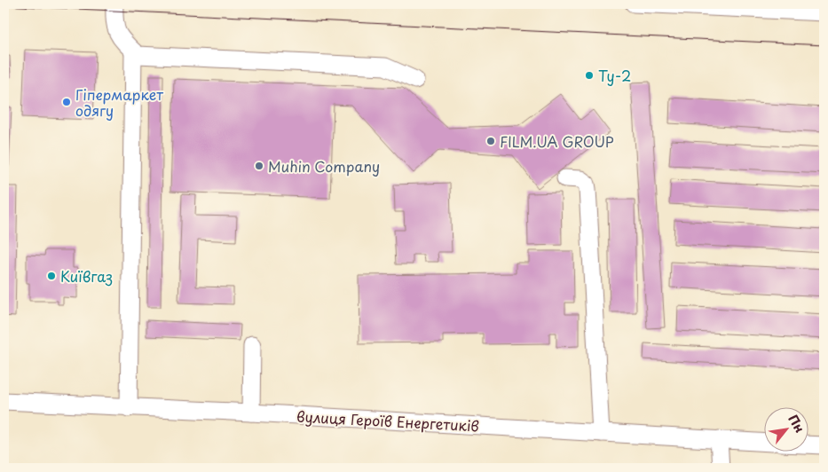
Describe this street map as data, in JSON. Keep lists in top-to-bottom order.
{
  "streets": {
    "street": ["вулиця Героїв Енергетиків"]
  },
  "places": [
    "Ту-2",
    "Гіпермаркет одягу",
    "FILM.UA GROUP",
    "Muhin Company",
    "Київгаз"
  ],
  "north": "top right"
}
